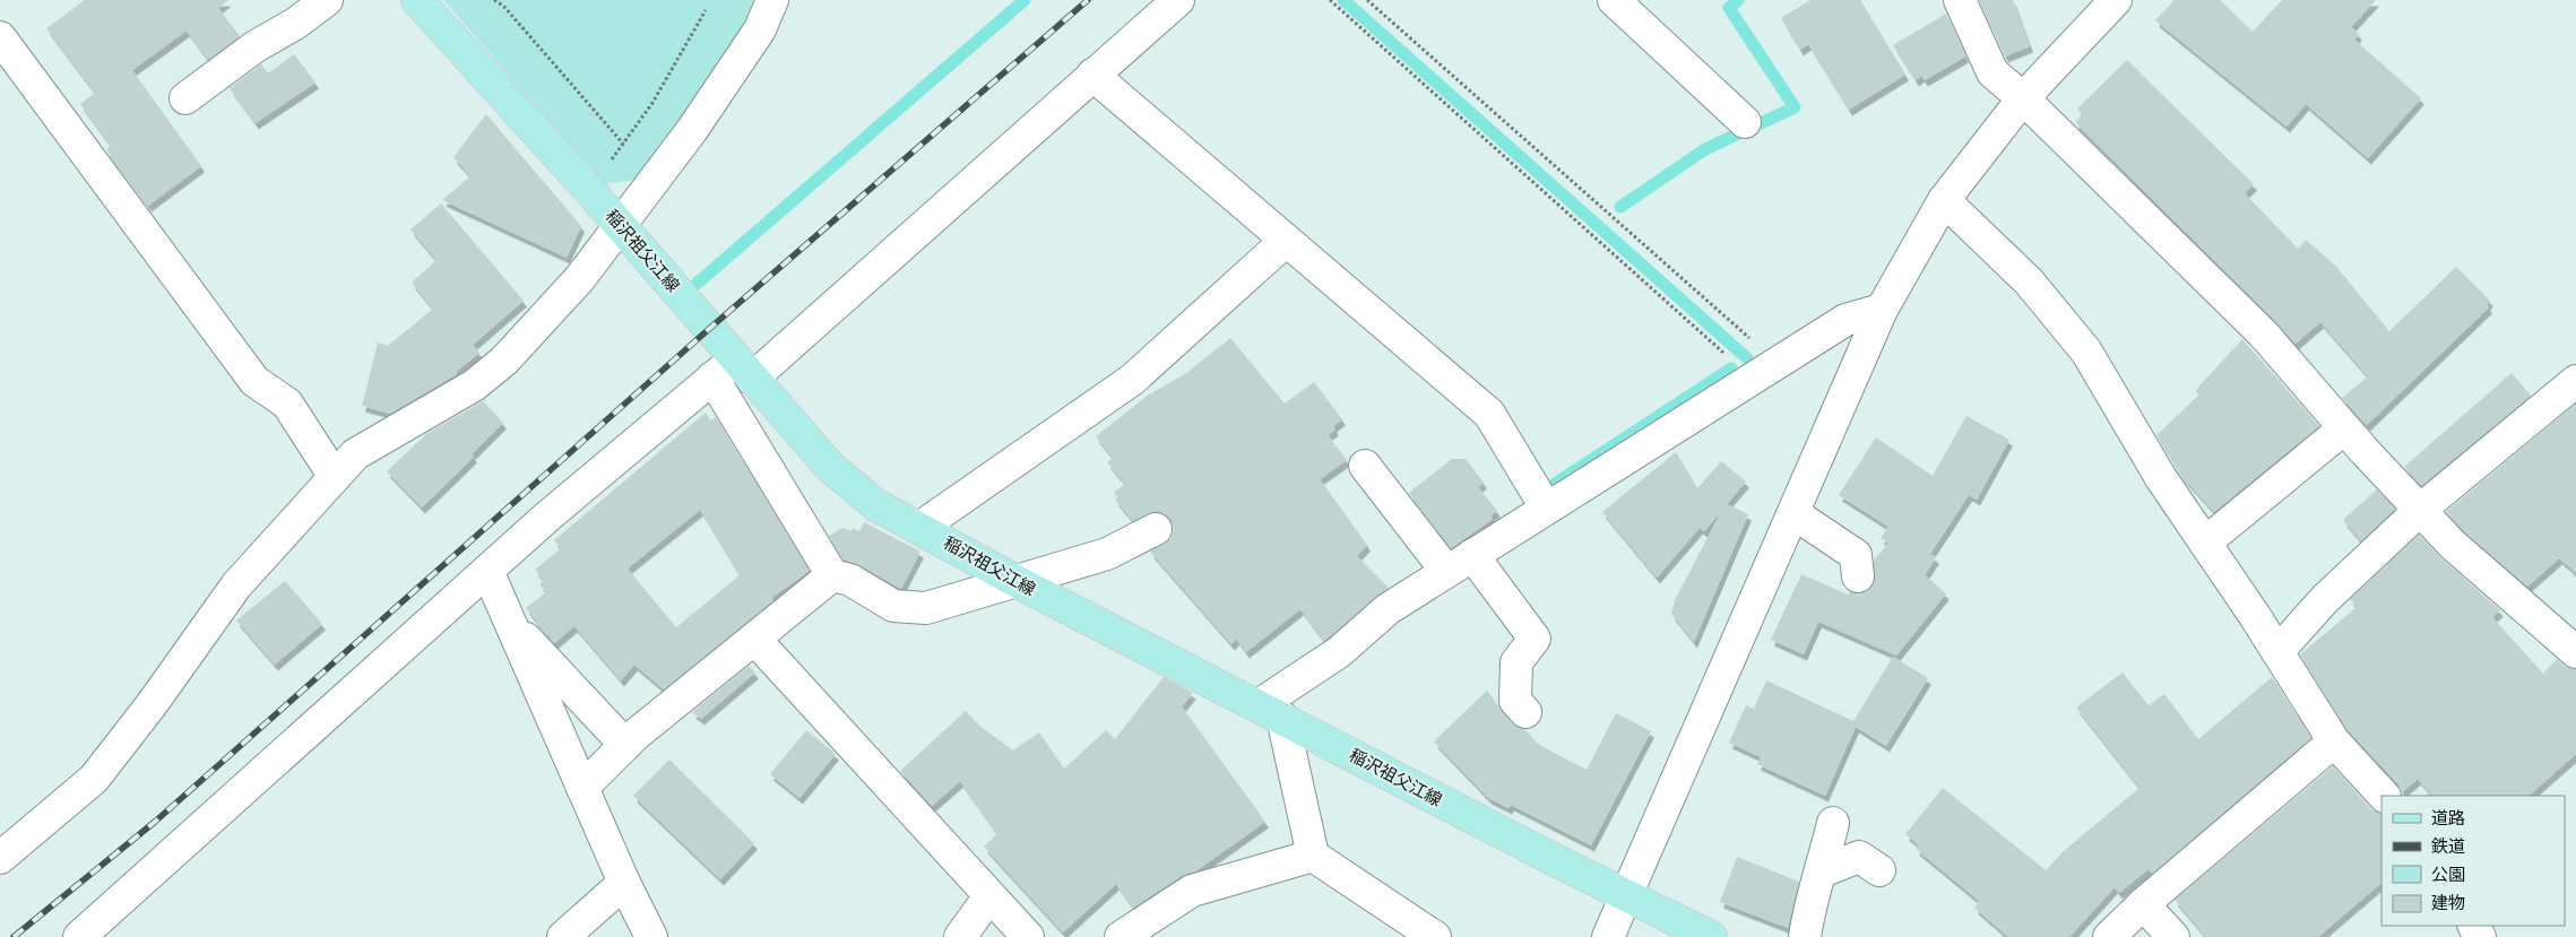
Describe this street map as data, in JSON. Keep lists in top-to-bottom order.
{
  "streets": {
    "main road": ["稲沢祖父江線"]
  },
  "legend": [
    "道路",
    "鉄道",
    "公園",
    "建物"
  ]
}
